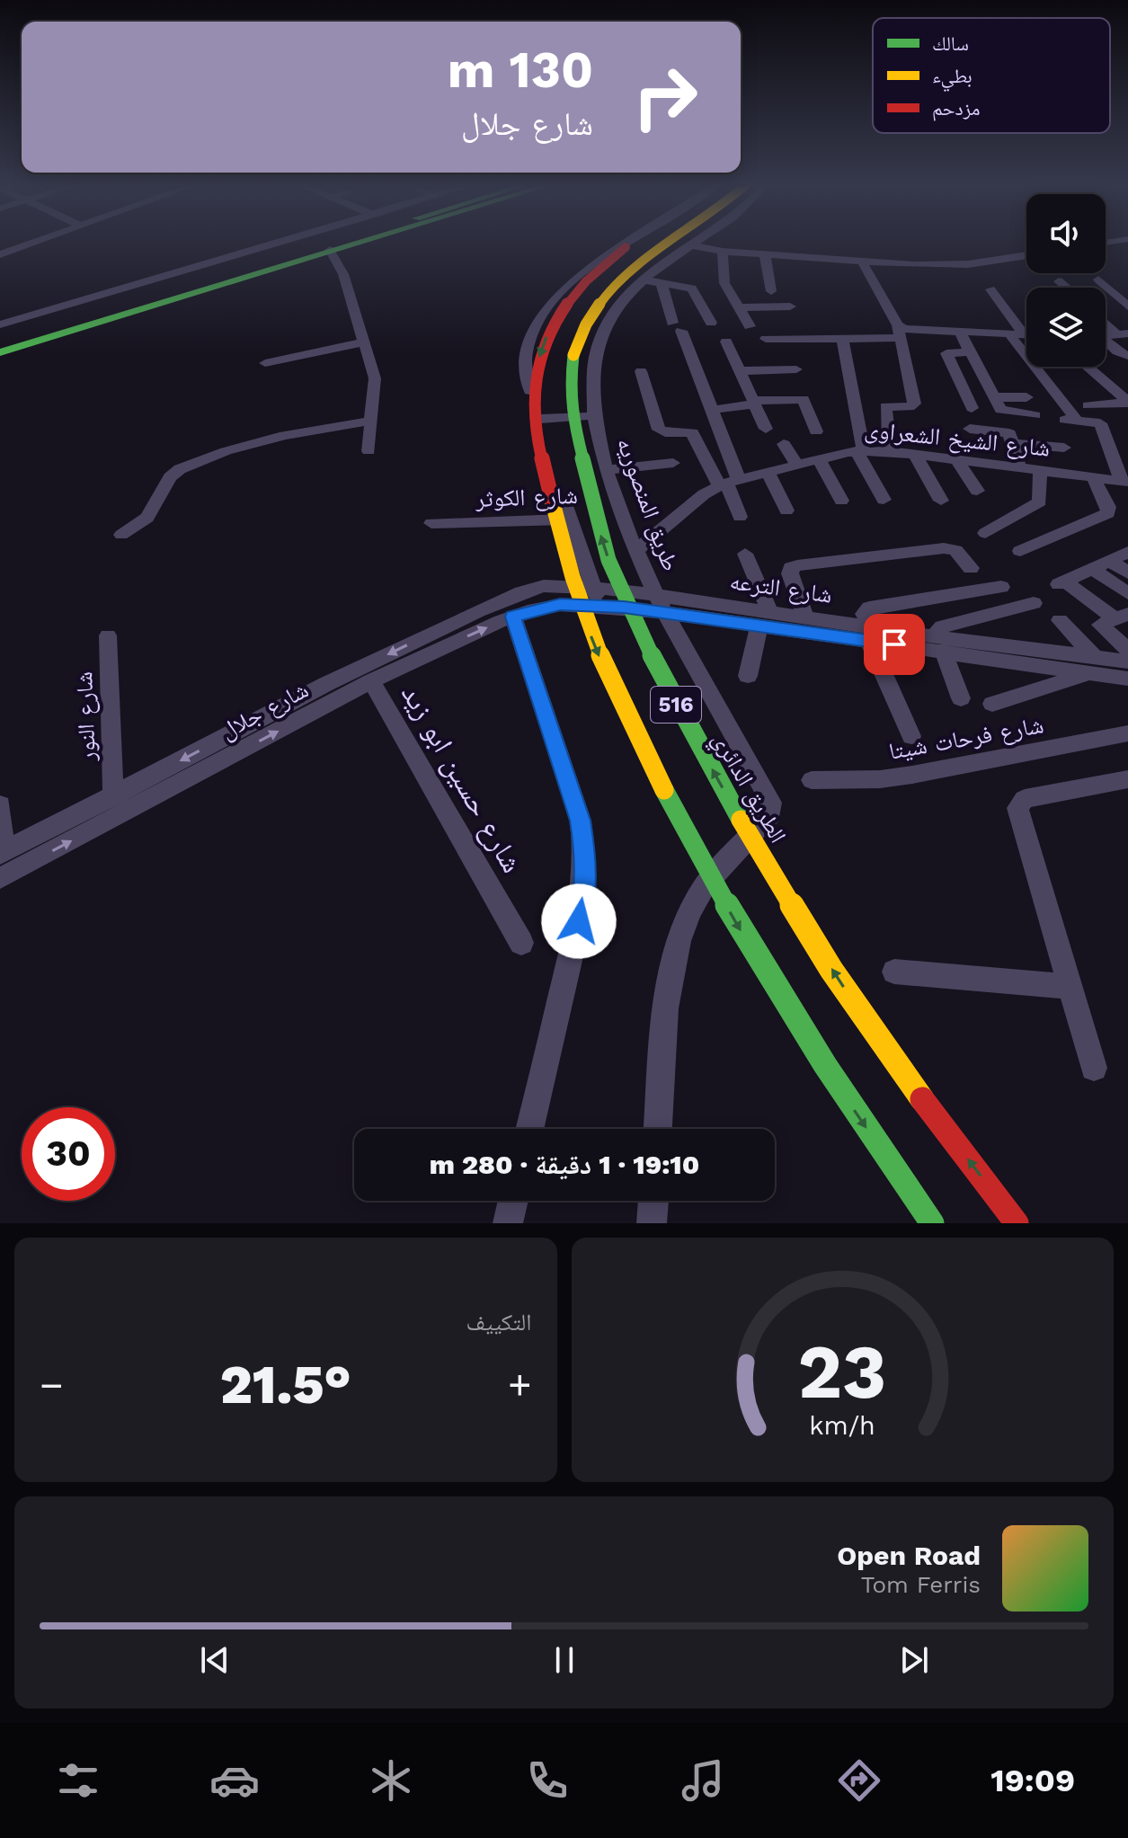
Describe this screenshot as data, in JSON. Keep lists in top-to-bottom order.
{
  "streets": {
    "main road": ["516", "الطريق الدائري"],
    "street": [
      "شارع الشيخ الشعراوى",
      "شارع الكوثر",
      "طريق المنصوريه",
      "شارع الترعه",
      "شارع جلال",
      "شارع النور",
      "شارع فرحات شيتا",
      "شارع حسين ابو زيد"
    ]
  },
  "crossings": [
    ["شارع الشيخ الشعراوى", "طريق المنصوريه"],
    ["شارع الكوثر", "طريق المنصوريه"],
    ["طريق المنصوريه", "شارع الترعه"],
    ["شارع الترعه", "شارع جلال"],
    ["شارع جلال", "شارع النور"],
    ["شارع جلال", "شارع حسين ابو زيد"]
  ],
  "legend": ["سالك", "بطيء", "مزدحم"],
  "page": {
    "turn": ["130 m", "شارع جلال"],
    "limit": "30",
    "trip": "19:10 · 1 دقيقة · 280 m",
    "tile": "التكييف",
    "heat": ["−", "21.5°", "+"],
    "song": ["Open Road", "Tom Ferris"],
    "tabs": "19:09",
    "gauge": ["23", "km/h"]
  }
}
